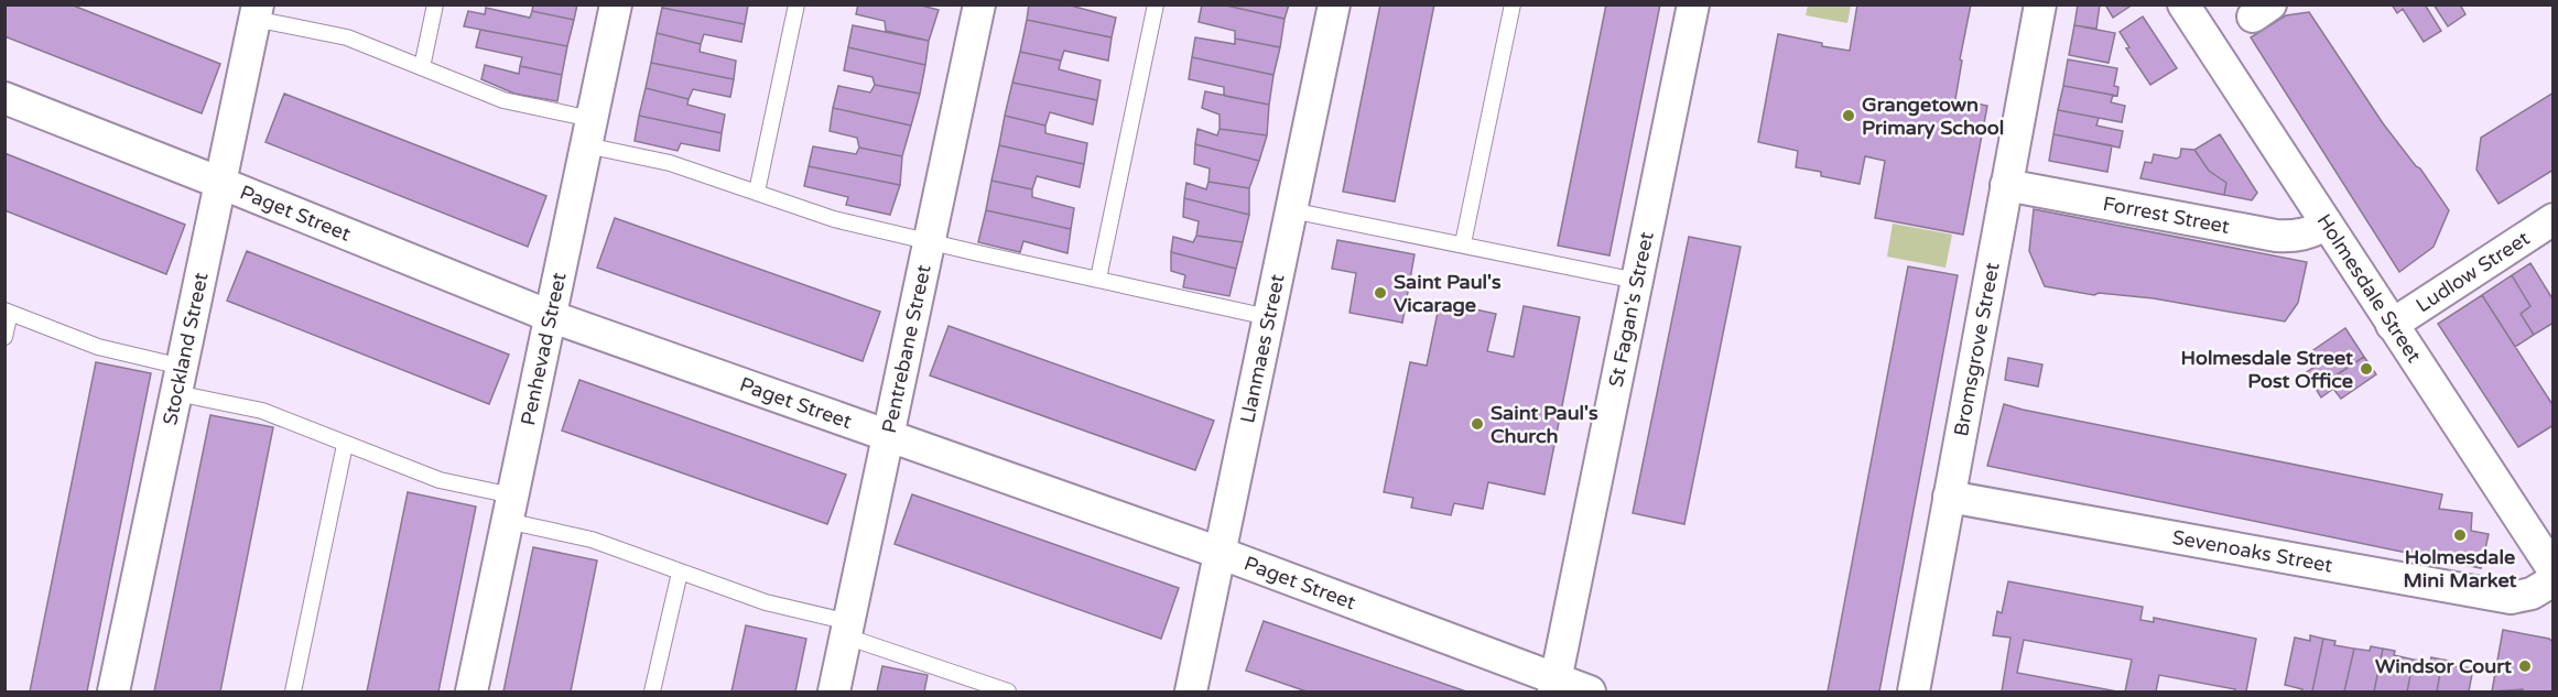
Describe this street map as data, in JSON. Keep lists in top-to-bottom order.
{
  "streets": {
    "street": [
      "Paget Street",
      "Forrest Street",
      "Ludlow Street",
      "Holmesdale Street",
      "St Fagan's Street",
      "Penhevad Street",
      "Pentrebane Street",
      "Llanmaes Street",
      "Bromsgrove Street",
      "Stockland Street",
      "Sevenoaks Street"
    ]
  },
  "crossings": [
    ["Paget Street", "St Fagan's Street"],
    ["Paget Street", "Penhevad Street"],
    ["Paget Street", "Pentrebane Street"],
    ["Paget Street", "Llanmaes Street"],
    ["Paget Street", "Stockland Street"],
    ["Forrest Street", "Holmesdale Street"],
    ["Forrest Street", "Bromsgrove Street"],
    ["Ludlow Street", "Holmesdale Street"],
    ["Bromsgrove Street", "Sevenoaks Street"]
  ],
  "places": [
    "Grangetown Primary School",
    "Saint Paul's Vicarage",
    "Holmesdale Street Post Office",
    "Saint Paul's Church",
    "Holmesdale Mini Market",
    "Windsor Court"
  ]
}
